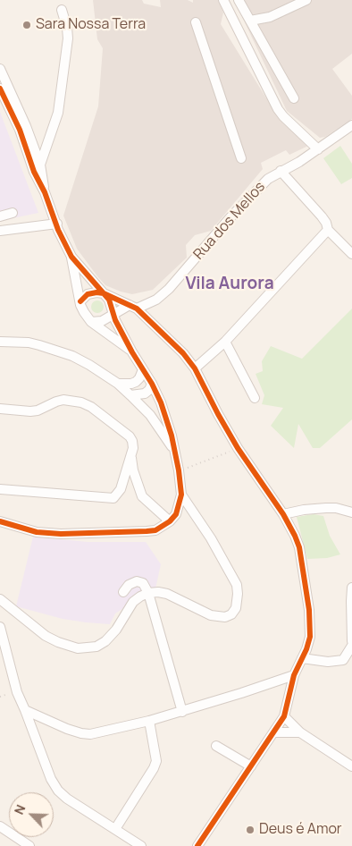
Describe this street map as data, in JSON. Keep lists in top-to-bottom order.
{
  "streets": {
    "street": ["Rua dos Mellos"]
  },
  "districts": ["Vila Aurora"],
  "places": ["Sara Nossa Terra", "Deus é Amor"],
  "north": "top left"
}
